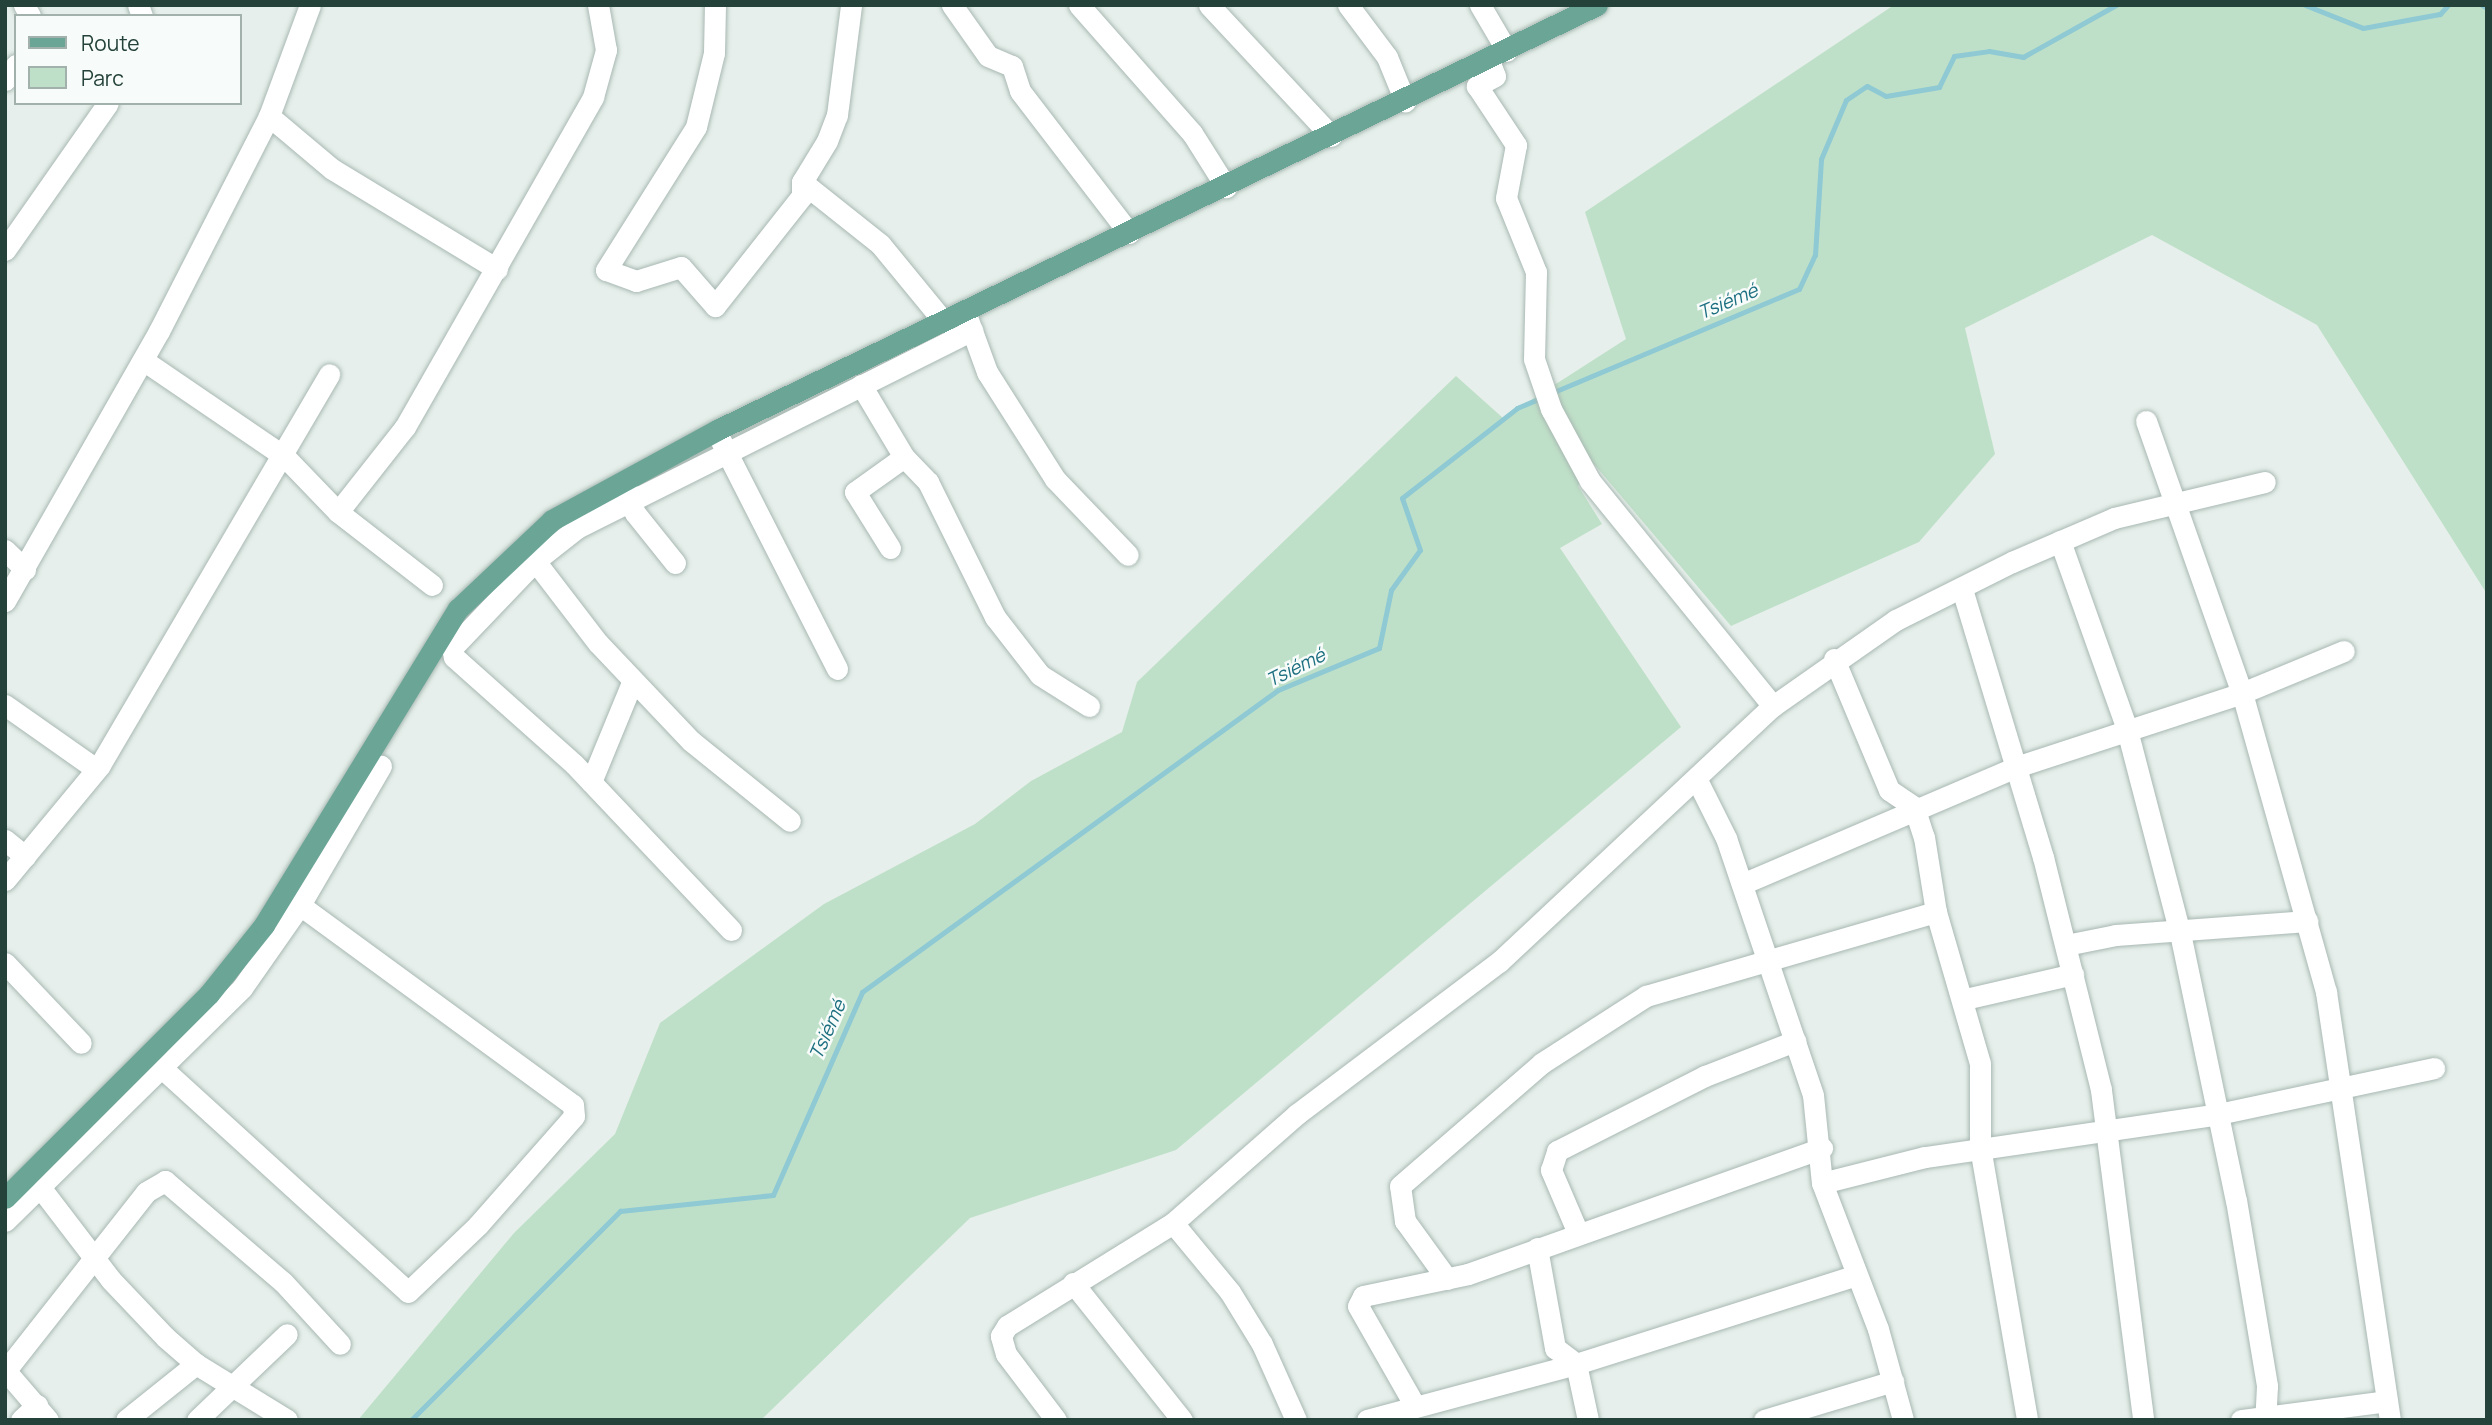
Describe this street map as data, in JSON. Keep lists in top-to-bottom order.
{
  "water": ["Tsiémé"],
  "legend": ["Route", "Parc"]
}
